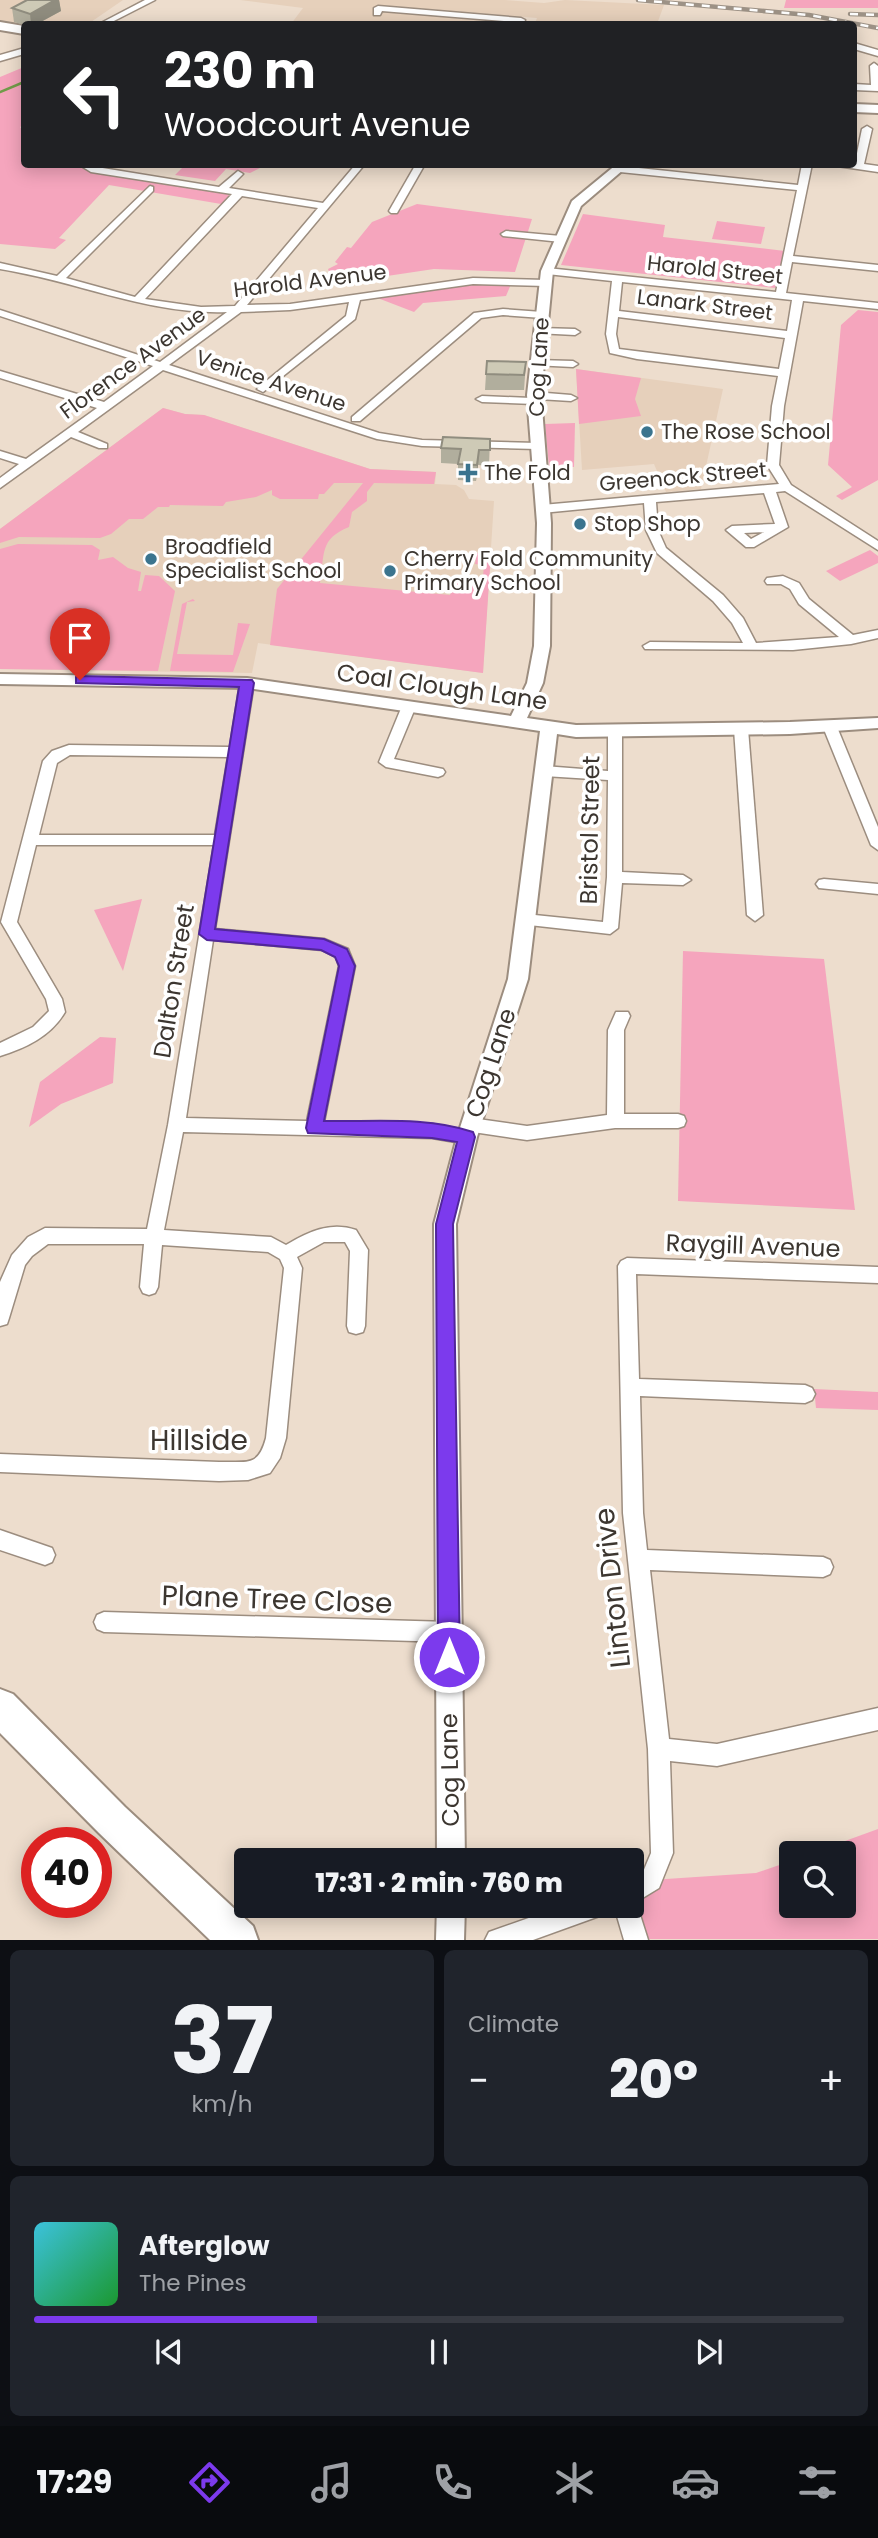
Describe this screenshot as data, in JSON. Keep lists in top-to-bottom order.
{
  "streets": {
    "street": [
      "Harold Street",
      "Harold Avenue",
      "Lanark Street",
      "Florence Avenue",
      "Cog Lane",
      "Venice Avenue",
      "Greenock Street",
      "Coal Clough Lane",
      "Bristol Street",
      "Dalton Street",
      "Raygill Avenue",
      "Hillside",
      "Linton Drive",
      "Plane Tree Close"
    ]
  },
  "crossings": [
    ["Harold Street", "Harold Avenue"],
    ["Harold Street", "Cog Lane"],
    ["Harold Avenue", "Florence Avenue"],
    ["Harold Avenue", "Cog Lane"],
    ["Florence Avenue", "Venice Avenue"],
    ["Cog Lane", "Venice Avenue"],
    ["Cog Lane", "Greenock Street"],
    ["Cog Lane", "Coal Clough Lane"],
    ["Cog Lane", "Bristol Street"],
    ["Cog Lane", "Plane Tree Close"],
    ["Coal Clough Lane", "Bristol Street"],
    ["Coal Clough Lane", "Dalton Street"],
    ["Raygill Avenue", "Linton Drive"]
  ],
  "places": {
    "other": [
      "The Rose School",
      "Stop Shop",
      "Broadfield Specialist School",
      "Cherry Fold Community Primary School"
    ],
    "health": ["The Fold"]
  },
  "page": {
    "turn": ["230 m", "Woodcourt Avenue"],
    "limit": "40",
    "trip": "17:31 · 2 min · 760 m",
    "tile": [
      ["37", "km/h"],
      "Climate"
    ],
    "heat": ["−", "20°", "+"],
    "song": ["Afterglow", "The Pines"],
    "tabs": "17:29"
  }
}
